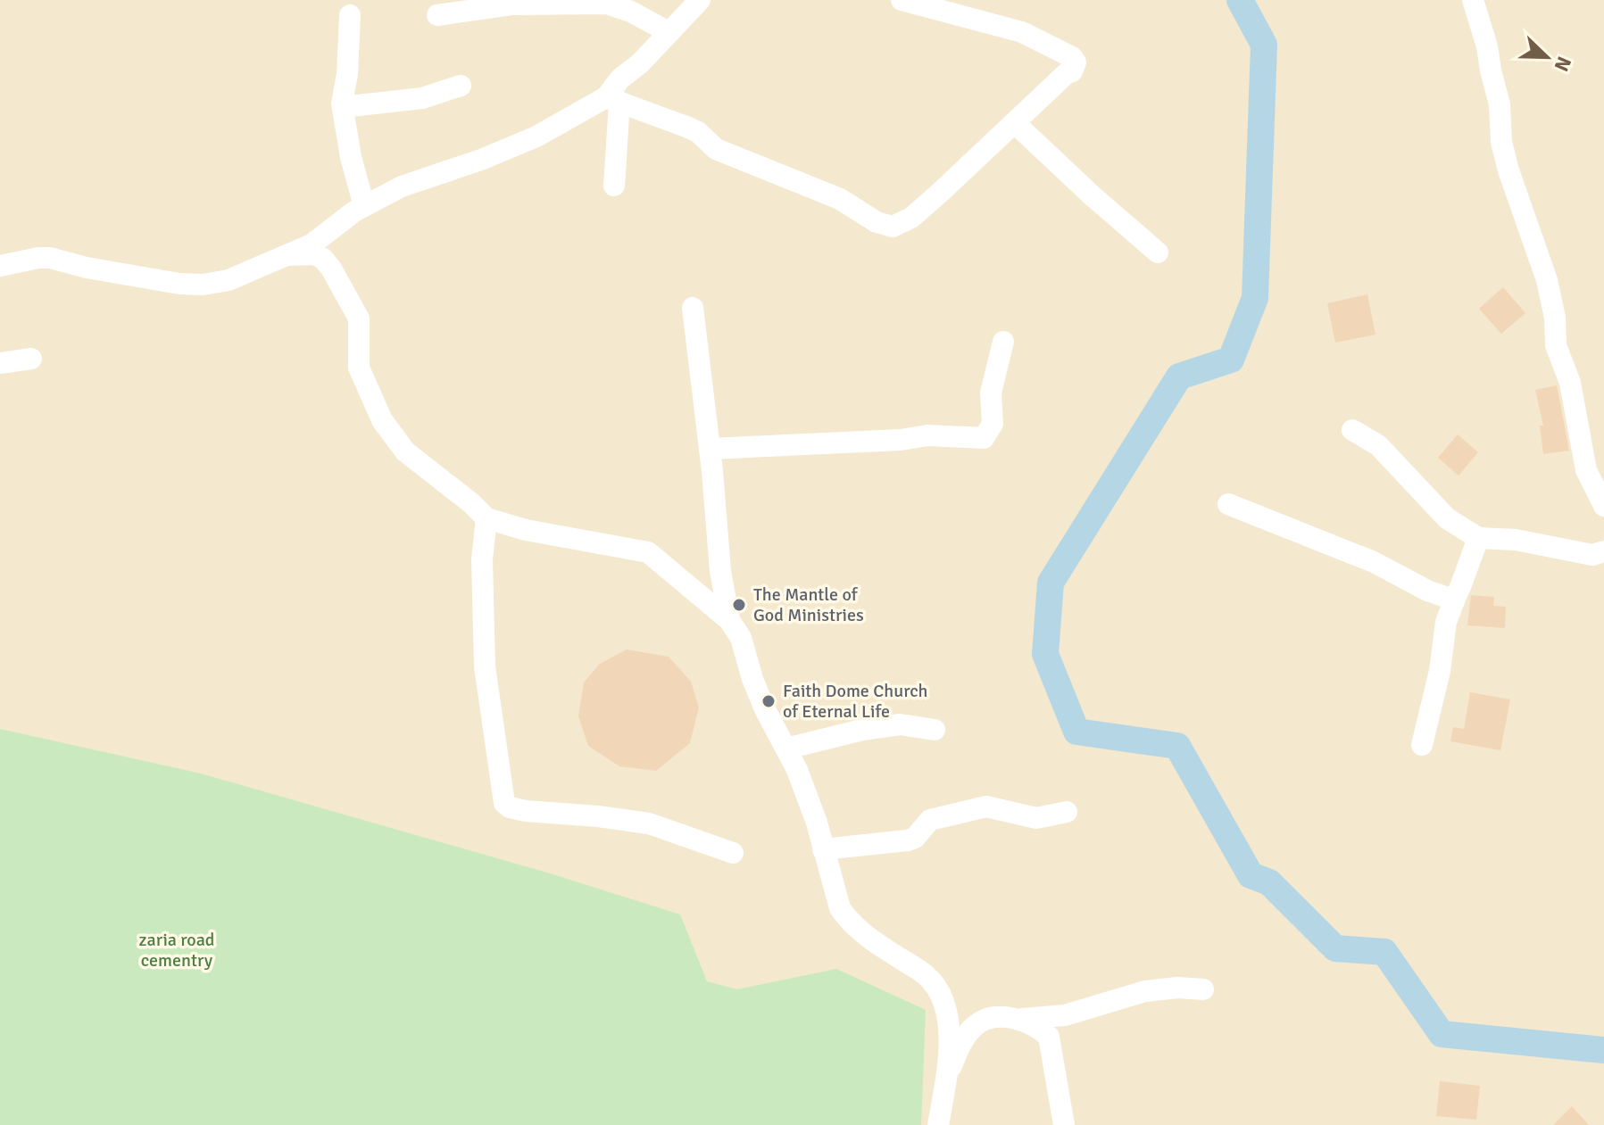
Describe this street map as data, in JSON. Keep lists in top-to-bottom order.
{
  "parks": ["zaria road cementry"],
  "places": ["The Mantle of God Ministries", "Faith Dome Church of Eternal Life"],
  "north": "bottom right"
}
